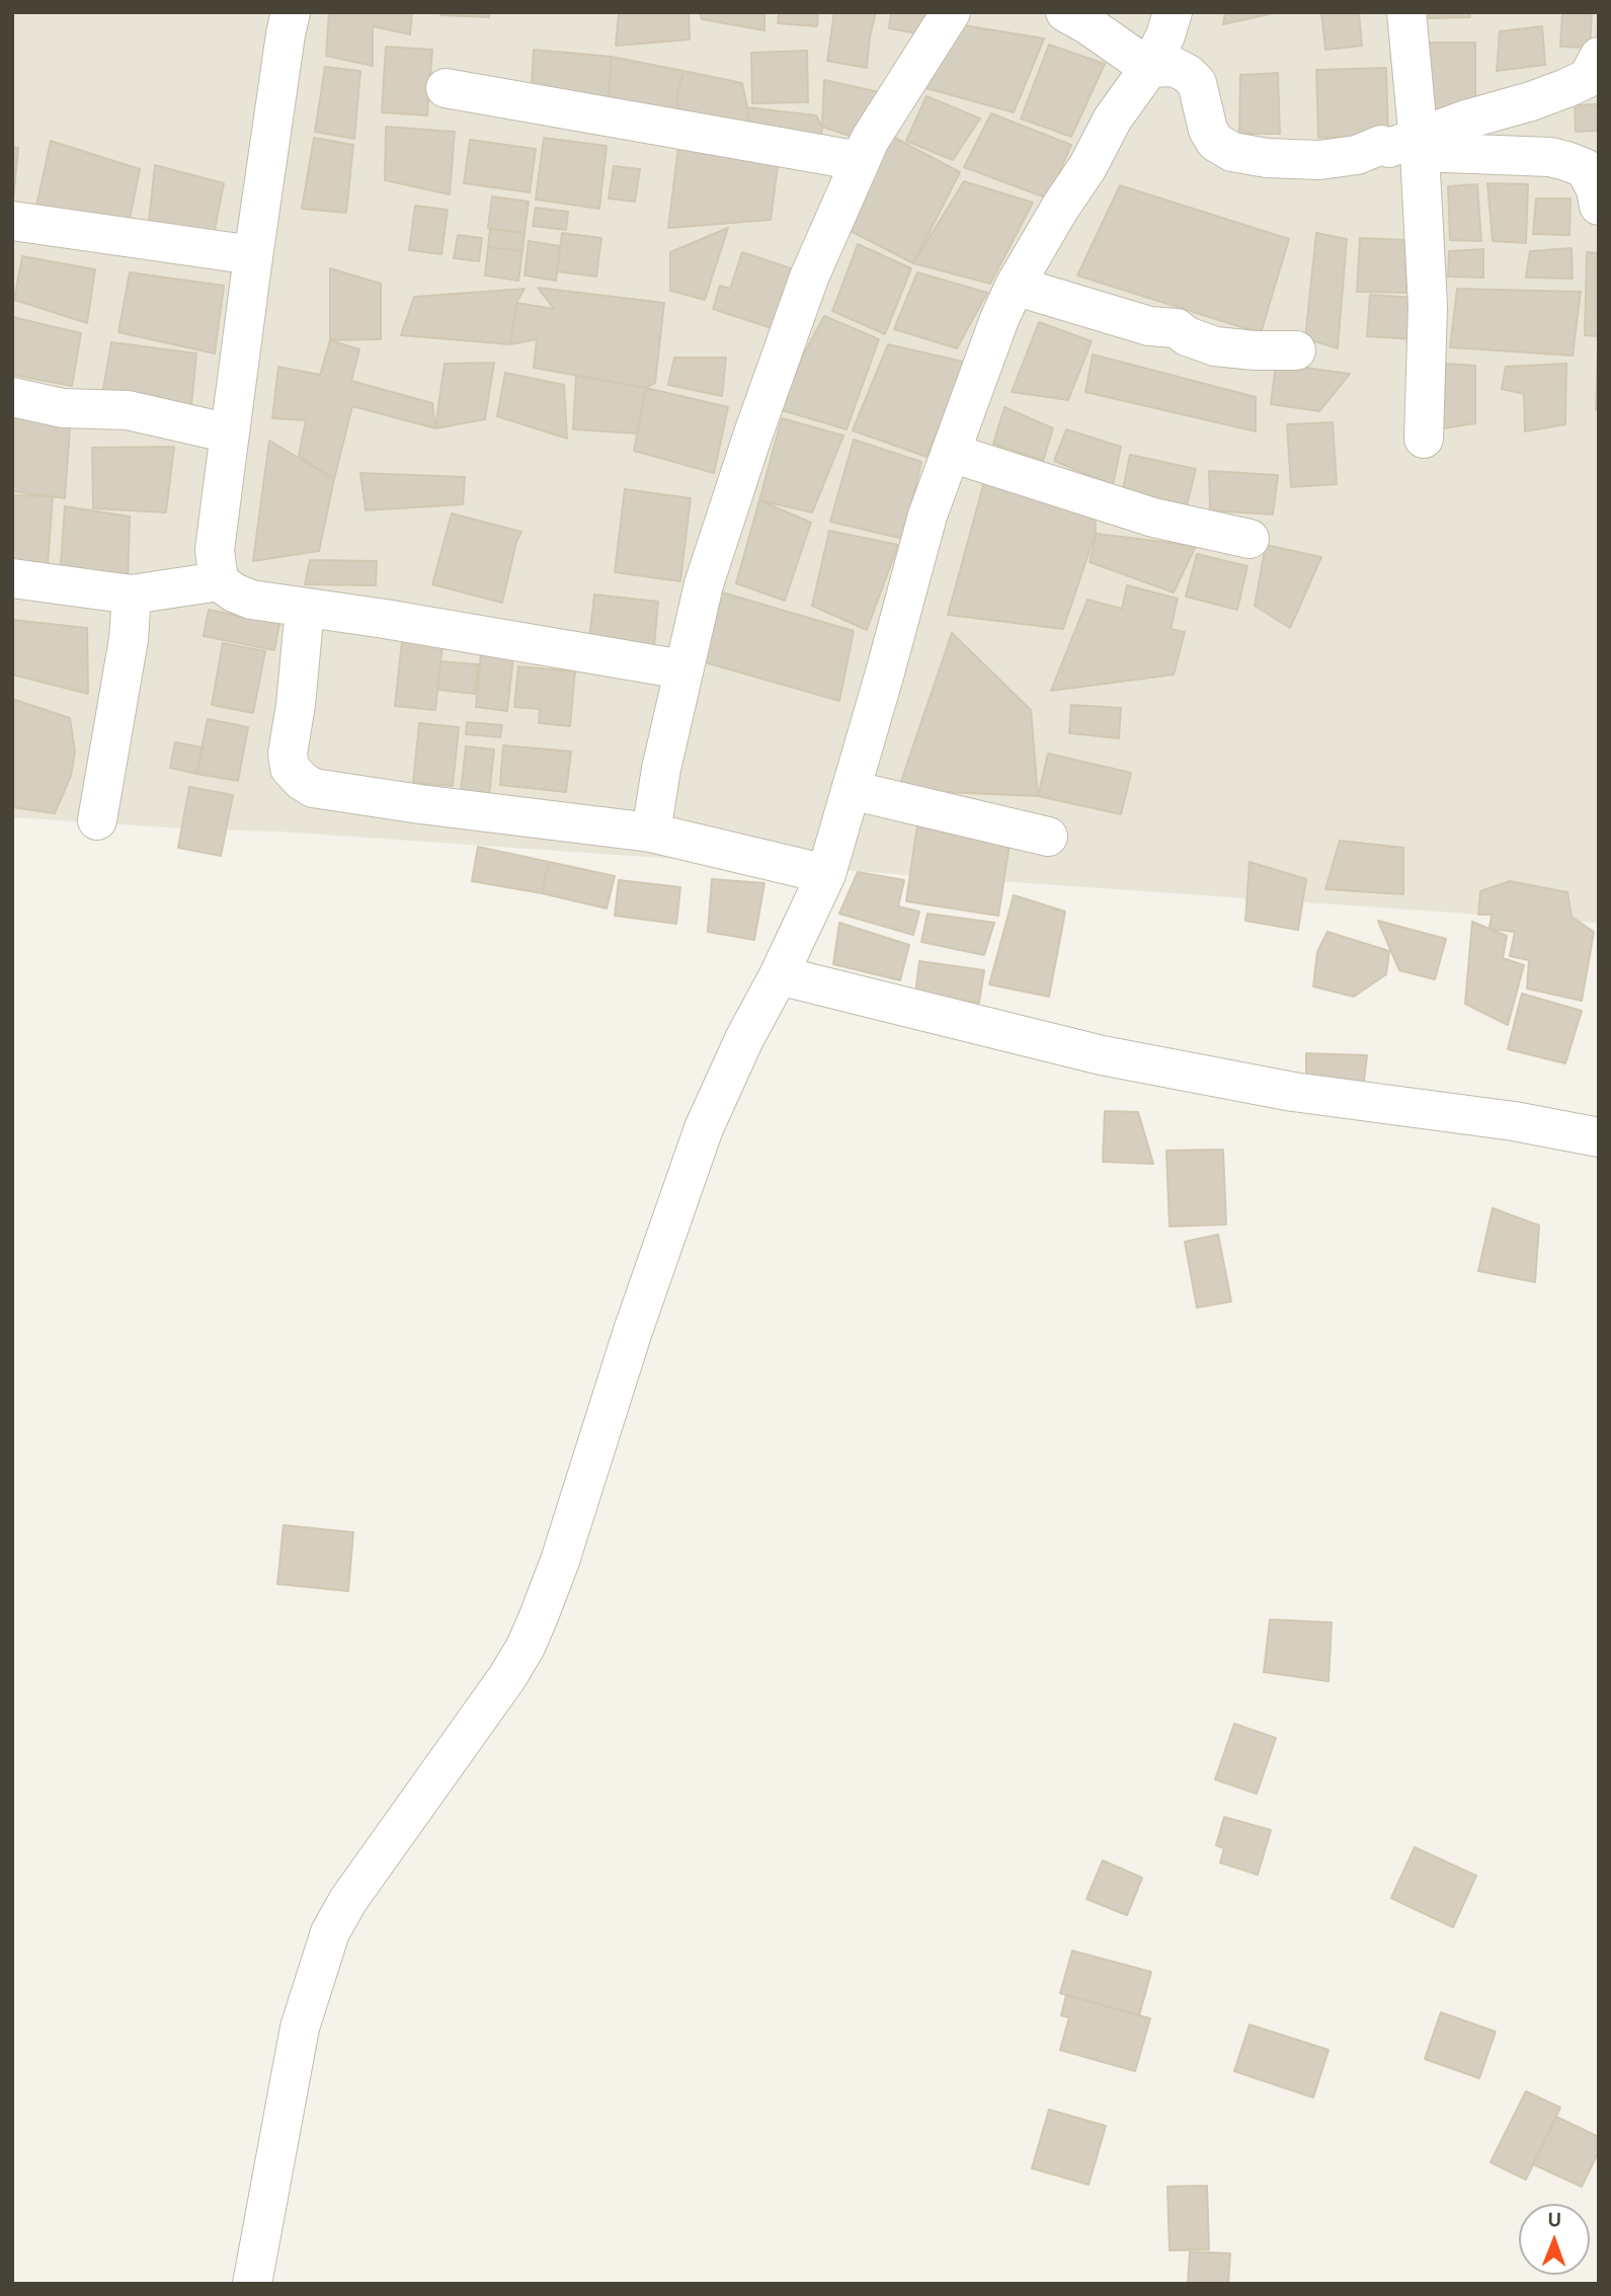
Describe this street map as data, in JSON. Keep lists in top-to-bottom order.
{
  "north": "top"
}
